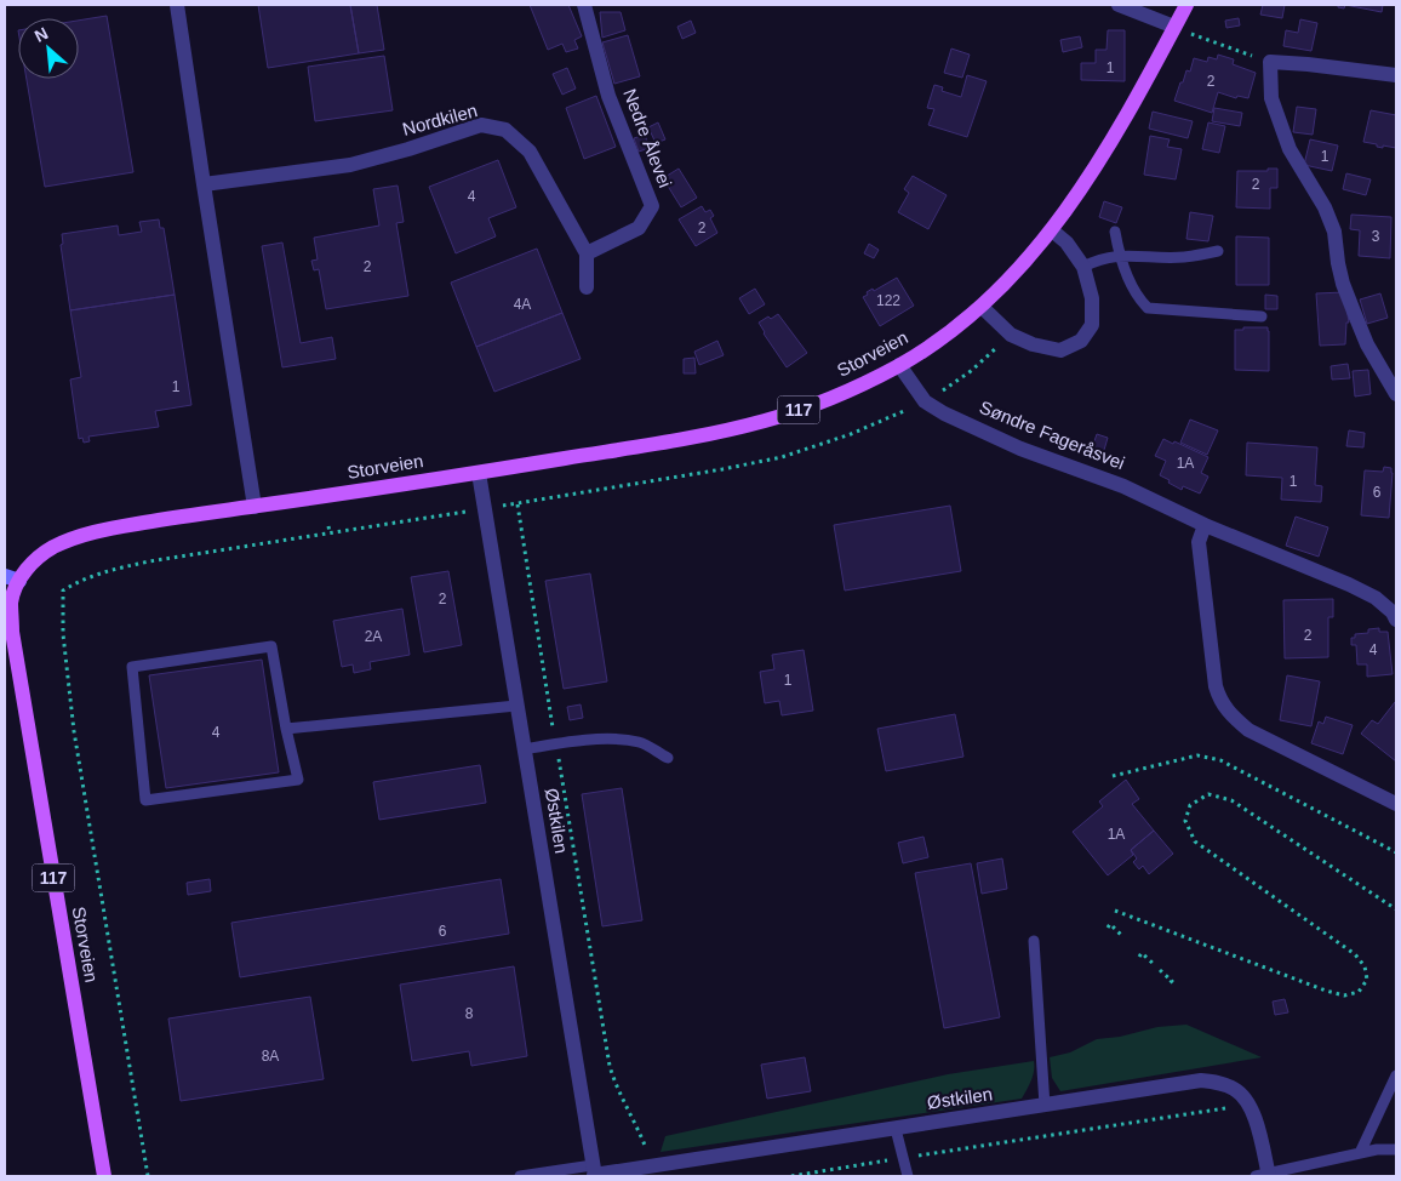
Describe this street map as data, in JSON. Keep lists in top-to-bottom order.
{
  "streets": {
    "main road": ["Storveien", "117"],
    "street": [
      "Nordkilen",
      "Nedre Ålevei",
      "Søndre Fageråsvei",
      "Østkilen"
    ]
  },
  "crossings": [
    ["Nordkilen", "Nedre Ålevei"],
    ["Storveien", "Søndre Fageråsvei"],
    ["Storveien", "Østkilen"]
  ],
  "house_numbers": [
    "1",
    "2",
    "1",
    "2",
    "4",
    "2",
    "3",
    "2",
    "122",
    "4A",
    "1",
    "1A",
    "1",
    "6",
    "2",
    "2",
    "2A",
    "4",
    "1",
    "4",
    "1A",
    "6",
    "8",
    "8A"
  ],
  "north": "top left"
}
